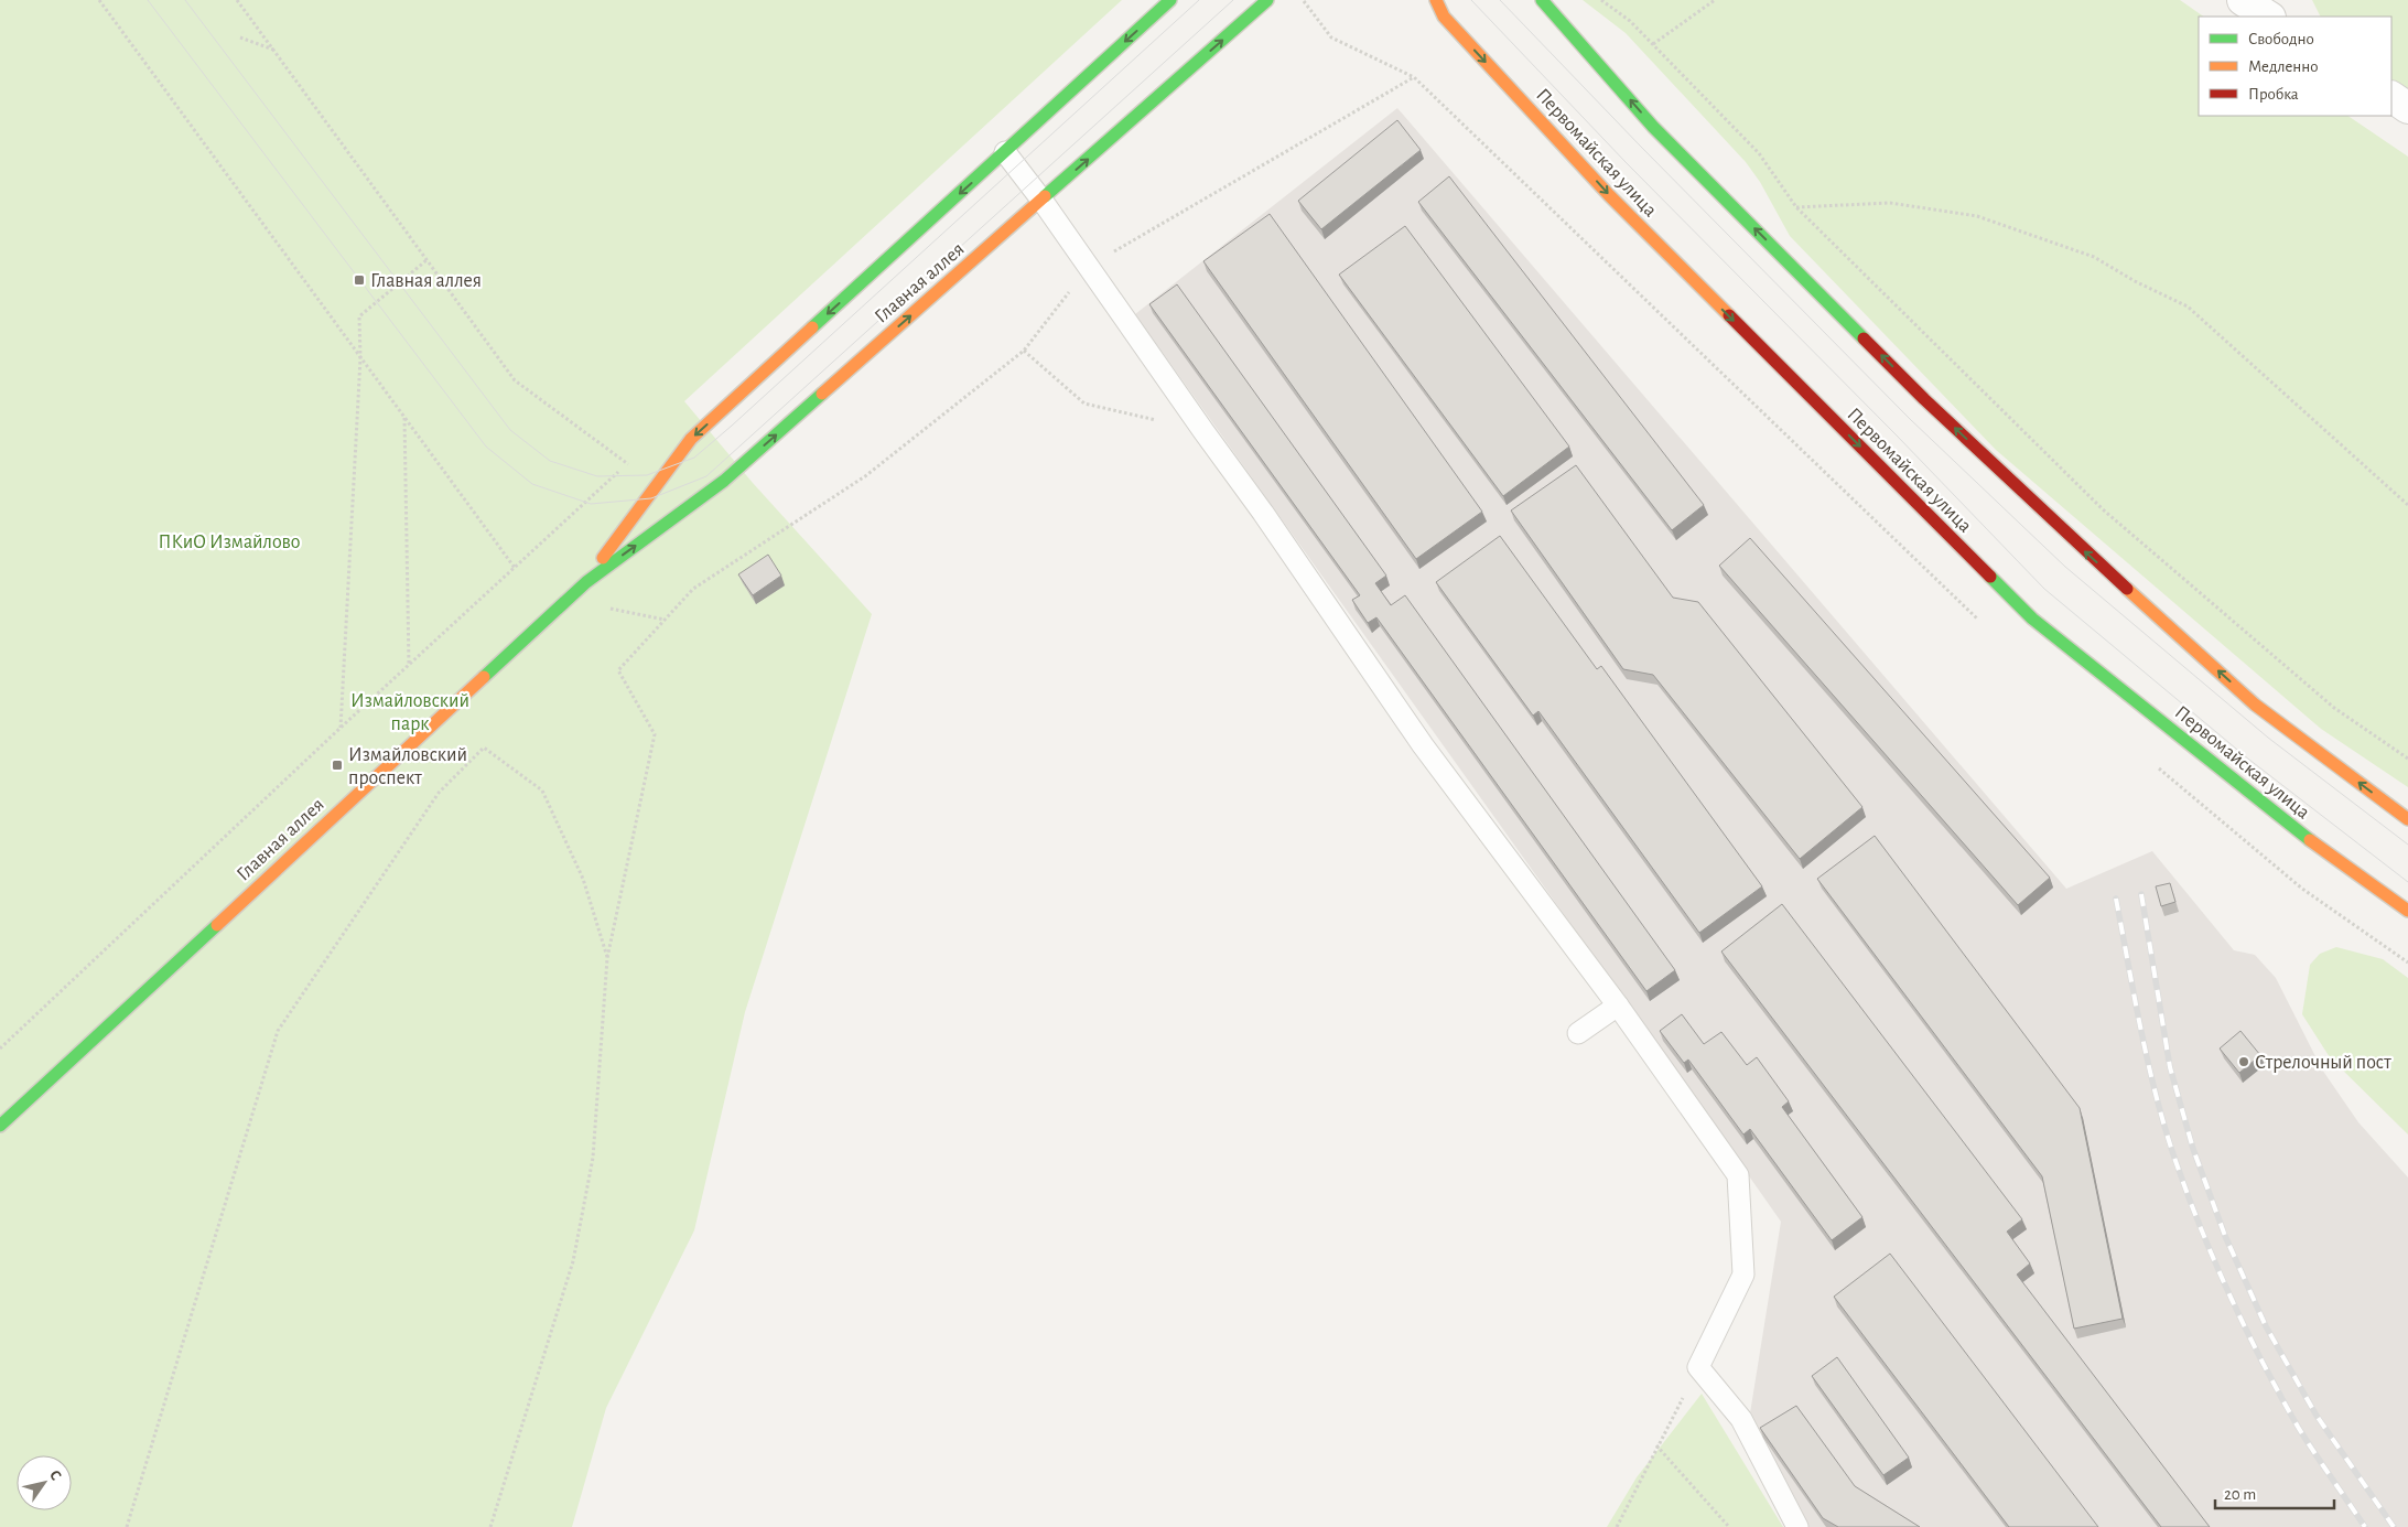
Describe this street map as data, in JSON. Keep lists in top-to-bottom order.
{
  "streets": {
    "main road": ["Первомайская улица", "Главная аллея"]
  },
  "parks": ["ПКиО Измайлово", "Измайловский парк"],
  "places": {
    "transit": ["Главная аллея", "Измайловский проспект"],
    "other": ["Стрелочный пост"]
  },
  "legend": ["Свободно", "Медленно", "Пробка"],
  "scale_bar": "20 m",
  "north": "top right"
}
